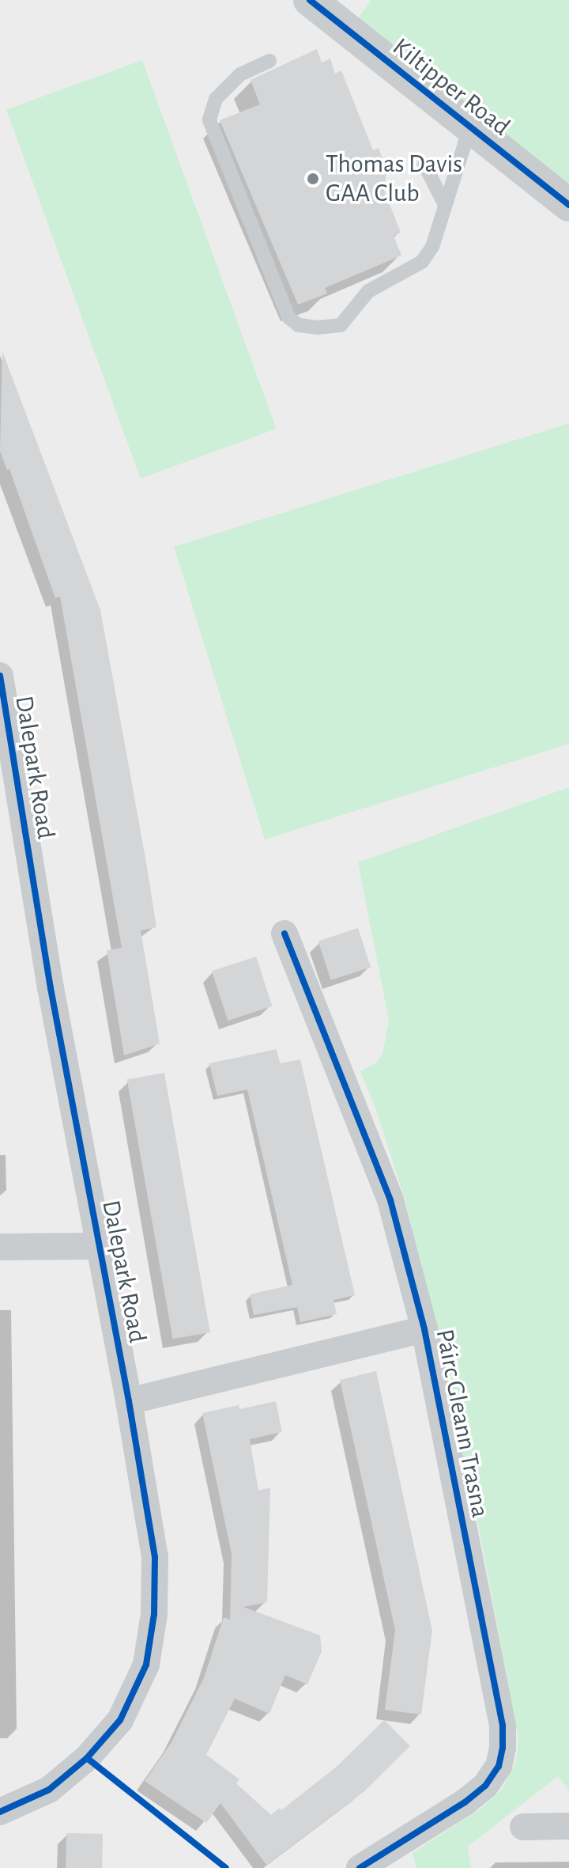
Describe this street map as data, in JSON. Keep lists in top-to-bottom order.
{
  "streets": {
    "street": ["Kiltipper Road", "Dalepark Road", "Páirc Gleann Trasna"]
  },
  "crossings": [
    ["Dalepark Road", "Páirc Gleann Trasna"]
  ],
  "places": ["Thomas Davis GAA Club"]
}
